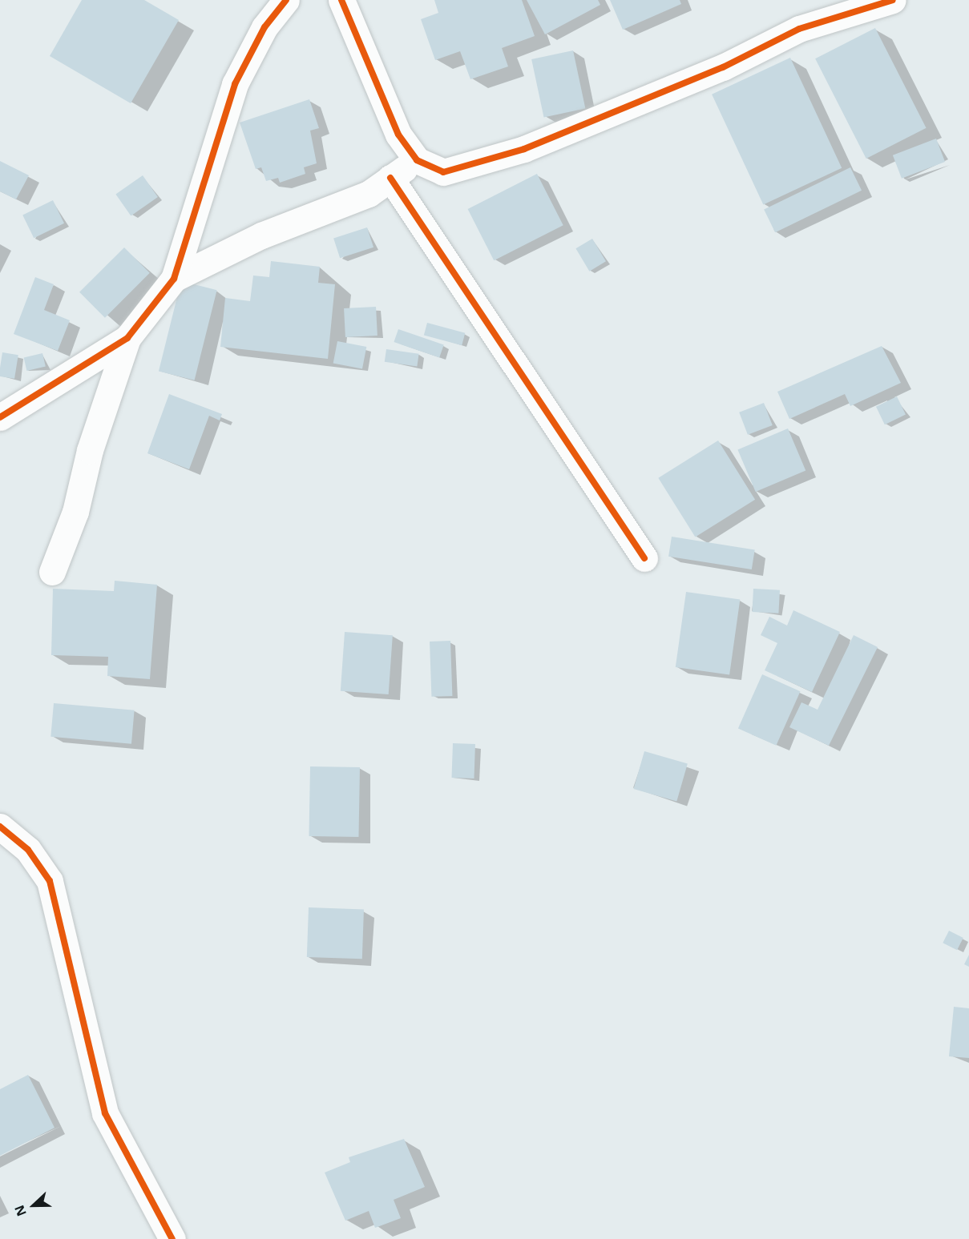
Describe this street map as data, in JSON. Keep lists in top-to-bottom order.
{
  "north": "left"
}
